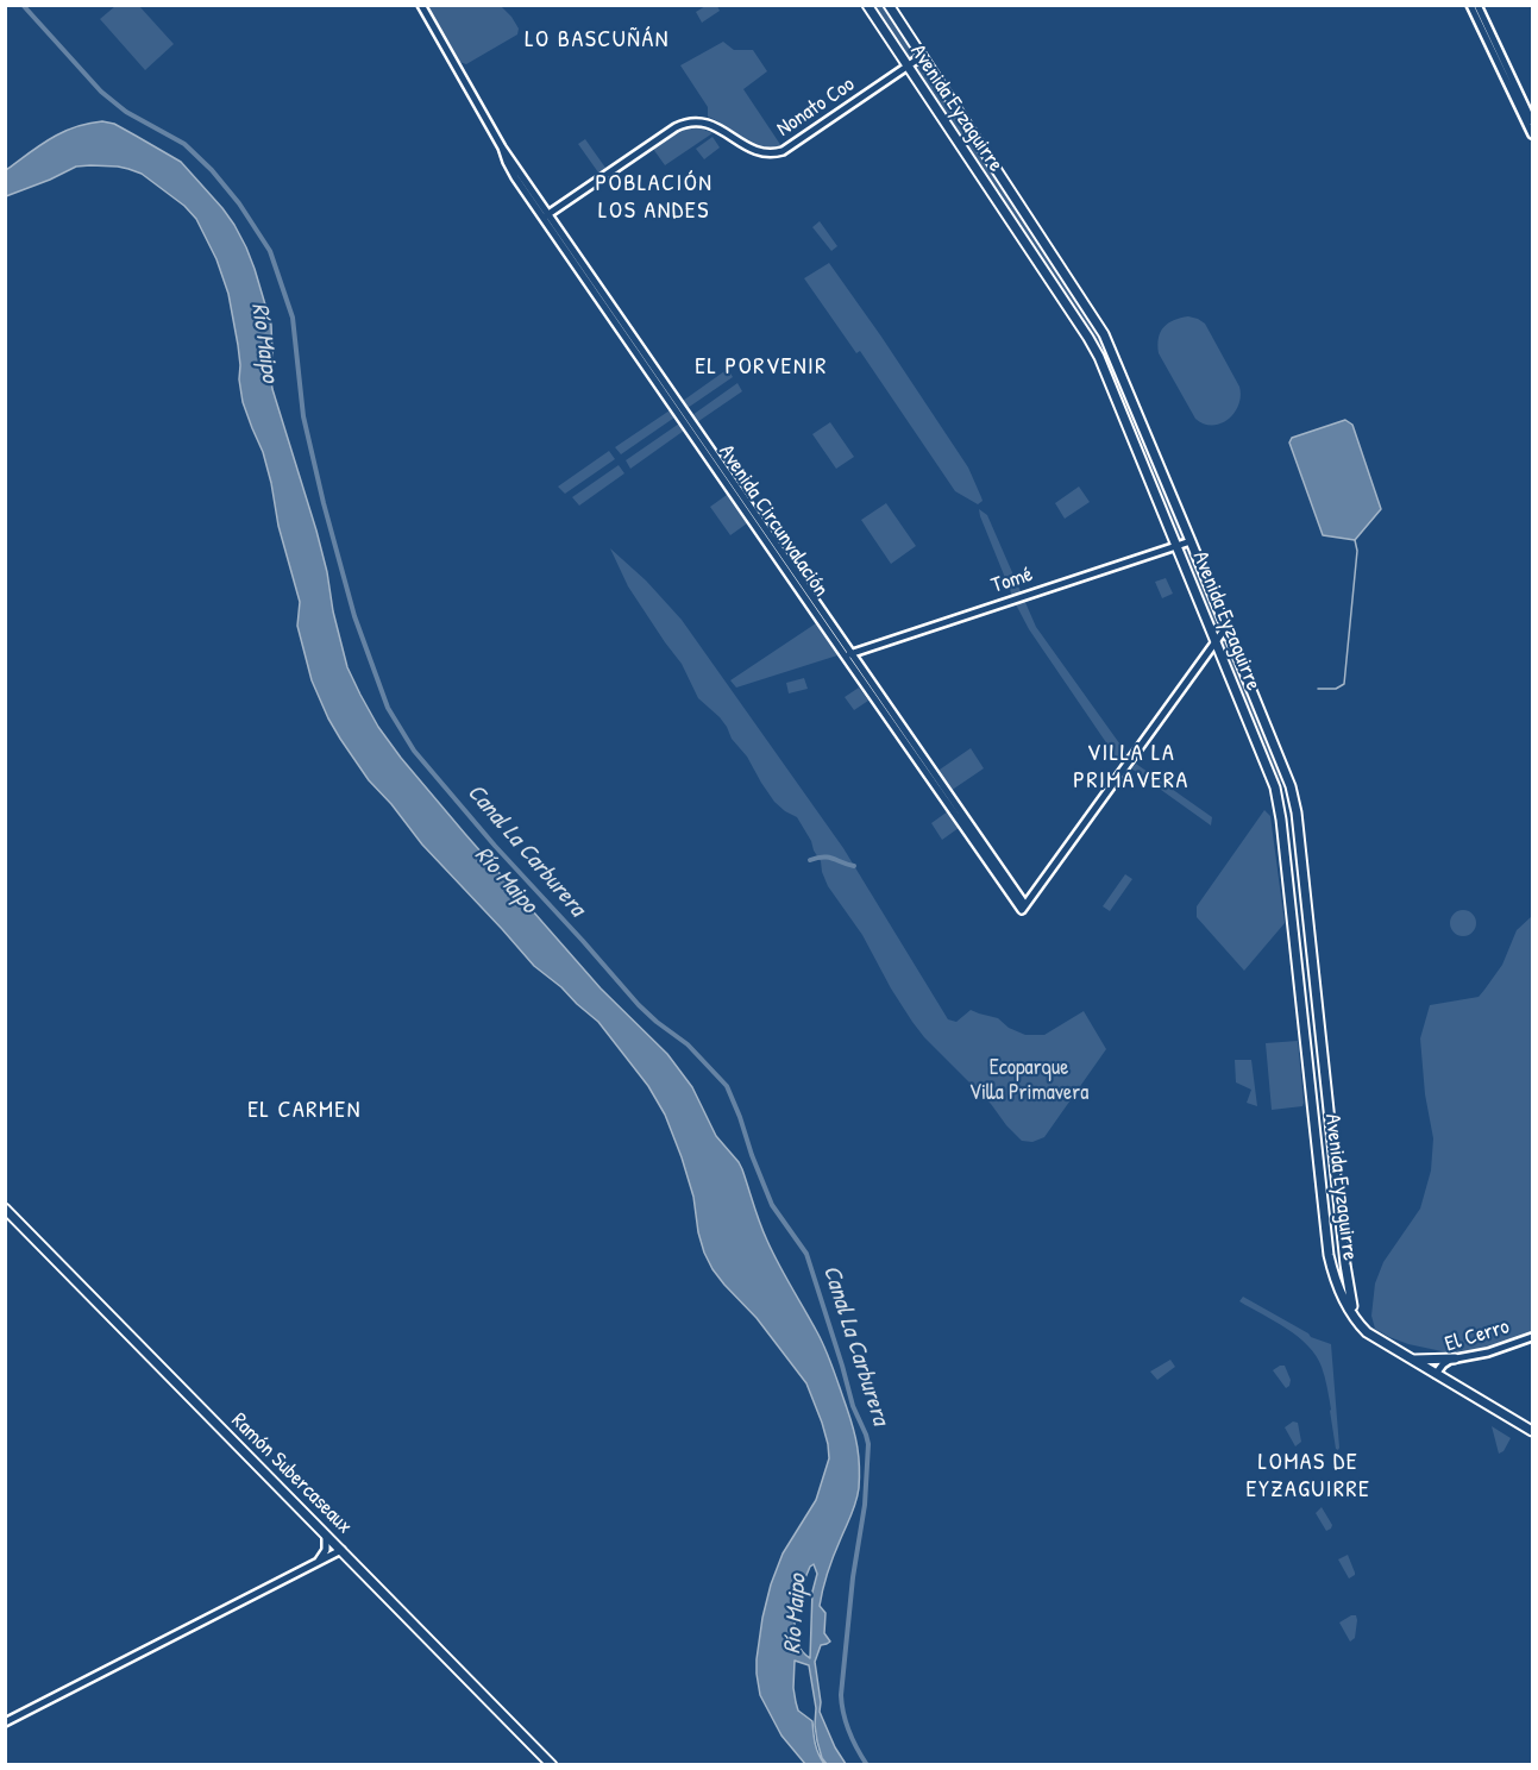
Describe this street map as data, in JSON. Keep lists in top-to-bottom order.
{
  "streets": {
    "main road": ["Avenida Eyzaguirre", "Ramón Subercaseaux"],
    "street": [
      "Nonato Coo",
      "Avenida Circunvalación",
      "Tomé",
      "El Cerro"
    ]
  },
  "crossings": [
    ["Nonato Coo", "Avenida Eyzaguirre"],
    ["Nonato Coo", "Avenida Circunvalación"],
    ["Avenida Eyzaguirre", "Avenida Circunvalación"],
    ["Avenida Eyzaguirre", "Tomé"],
    ["Avenida Eyzaguirre", "El Cerro"],
    ["Avenida Circunvalación", "Tomé"]
  ],
  "districts": [
    "LO BASCUÑÁN",
    "POBLACIÓN LOS ANDES",
    "EL PORVENIR",
    "VILLA LA PRIMAVERA",
    "EL CARMEN",
    "LOMAS DE EYZAGUIRRE"
  ],
  "water": ["Río Maipo", "Canal La Carburera"],
  "parks": ["Ecoparque Villa Primavera"]
}
